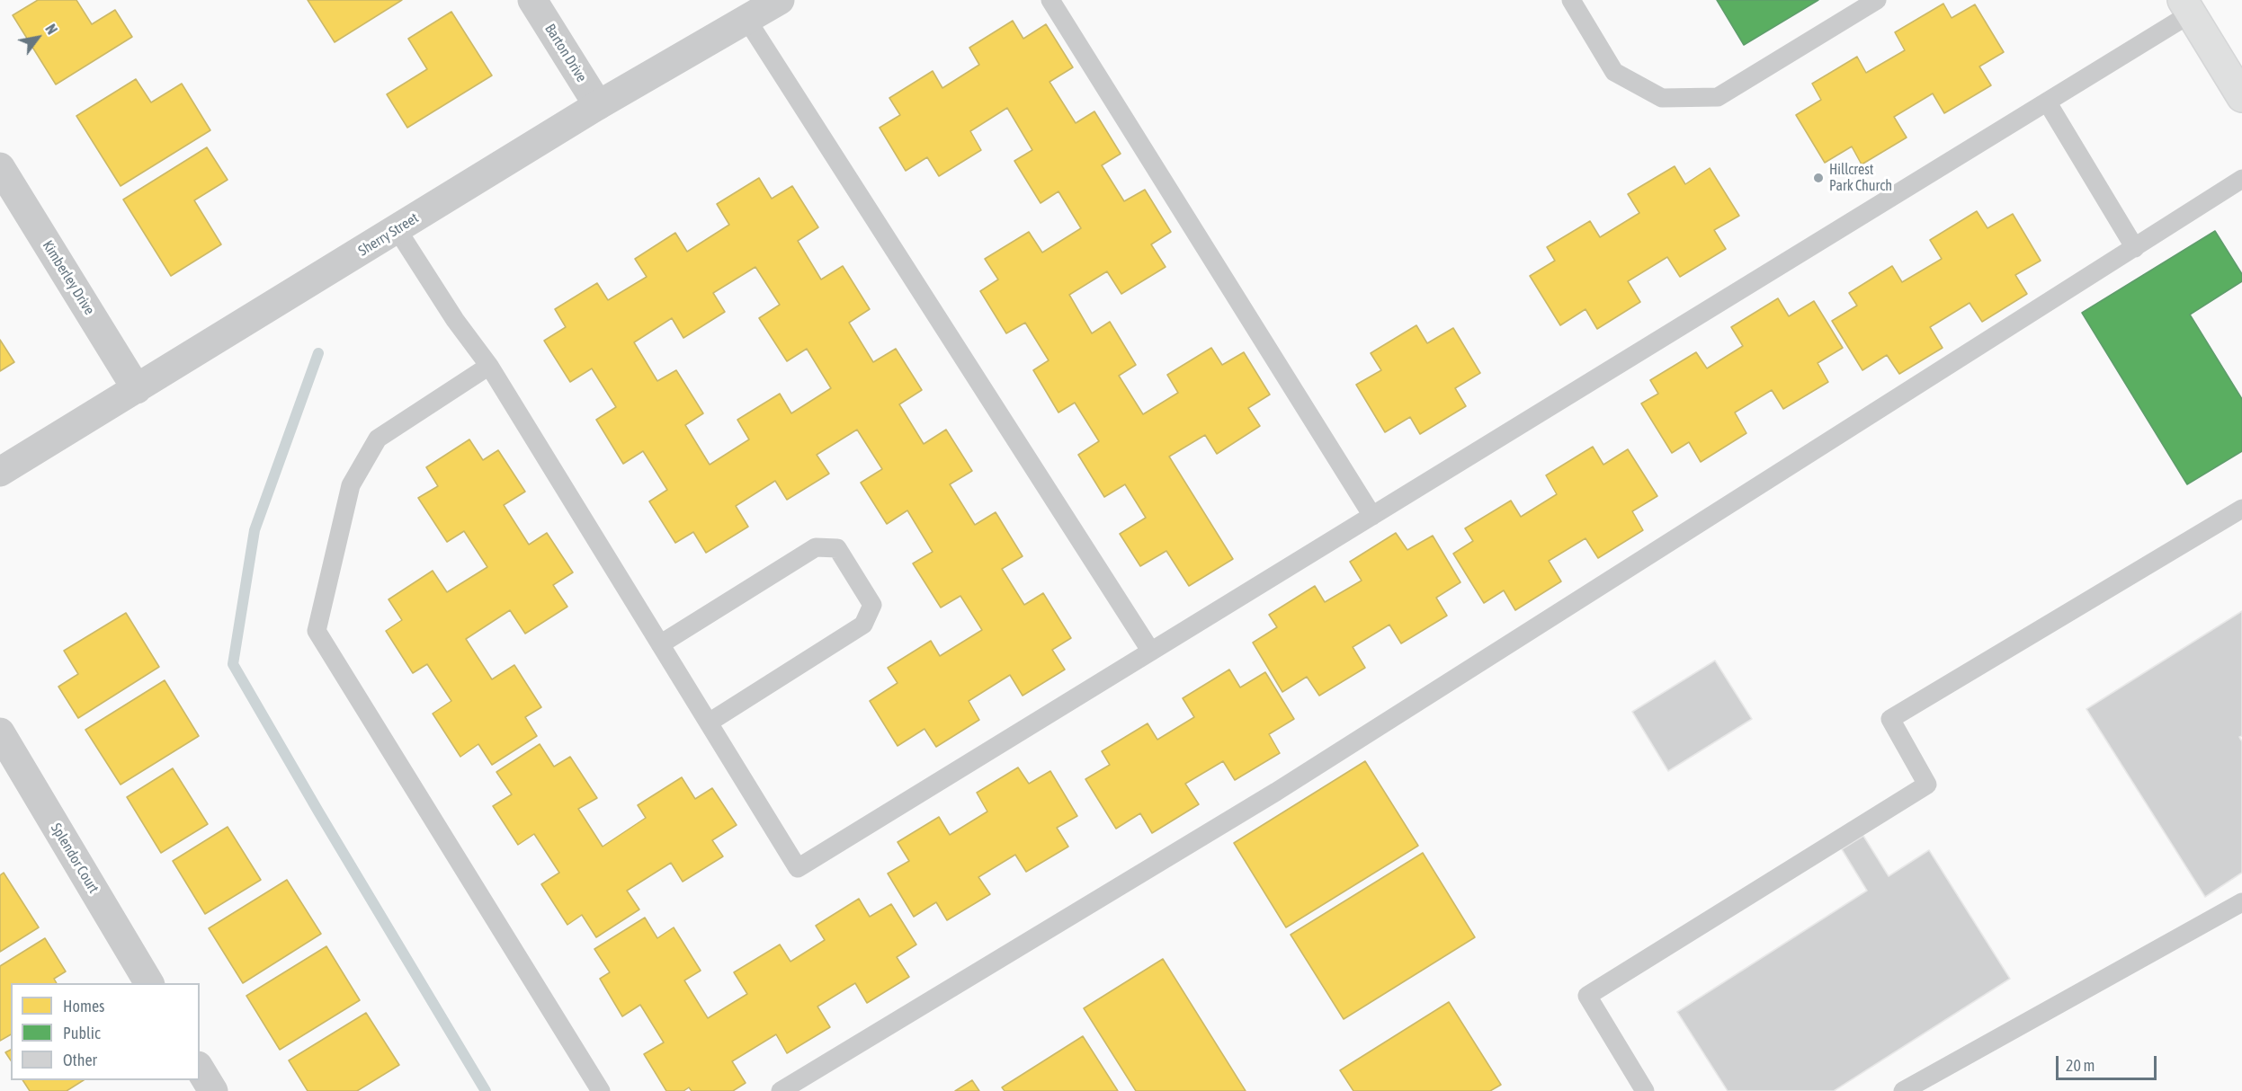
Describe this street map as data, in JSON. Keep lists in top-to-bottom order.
{
  "streets": {
    "street": [
      "Barton Drive",
      "Sherry Street",
      "Kimberley Drive",
      "Splendor Court"
    ]
  },
  "crossings": [
    ["Barton Drive", "Sherry Street"],
    ["Sherry Street", "Kimberley Drive"]
  ],
  "places": ["Hillcrest Park Church"],
  "legend": ["Homes", "Public", "Other"],
  "scale_bar": "20 m",
  "north": "top right"
}
